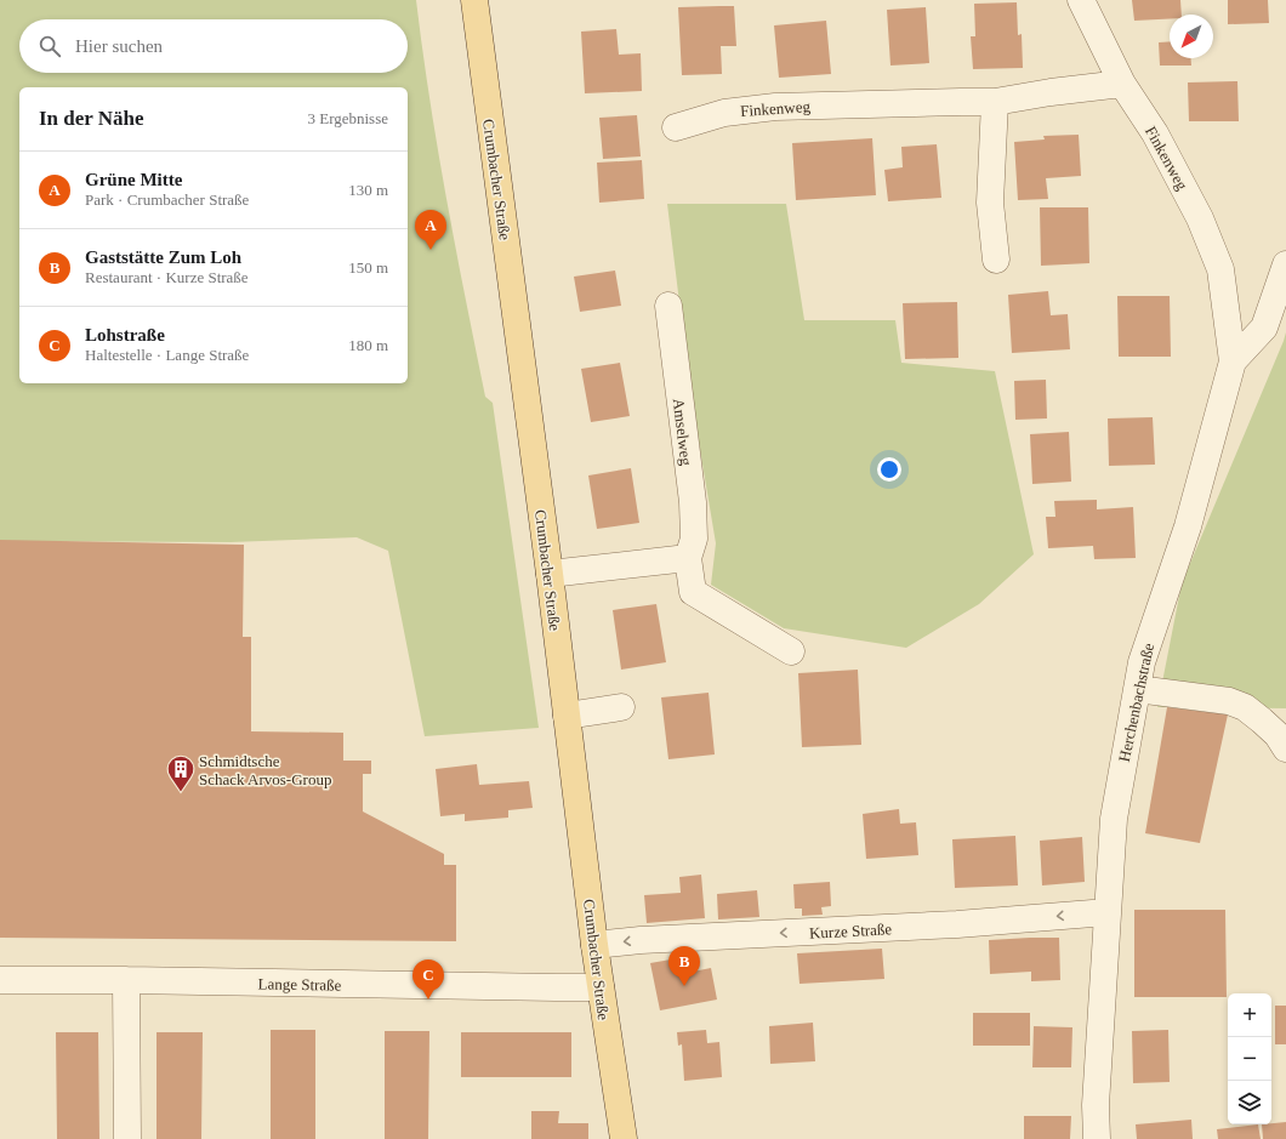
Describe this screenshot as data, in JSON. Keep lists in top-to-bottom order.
{
  "streets": {
    "main road": ["Crumbacher Straße"],
    "street": [
      "Finkenweg",
      "Amselweg",
      "Herchenbachstraße",
      "Kurze Straße",
      "Lange Straße"
    ]
  },
  "crossings": [
    ["Finkenweg", "Herchenbachstraße"],
    ["Crumbacher Straße", "Kurze Straße"],
    ["Crumbacher Straße", "Lange Straße"],
    ["Herchenbachstraße", "Kurze Straße"]
  ],
  "one_way": ["Kurze Straße"],
  "places": {
    "building": ["Schmidtsche Schack Arvos-Group"]
  },
  "north": "bottom left",
  "page": {
    "search": "Hier suchen",
    "heading": ["In der Nähe", "3 Ergebnisse"],
    "list": [
      {
        "mark": "A",
        "name": "Grüne Mitte",
        "note": "Park · Crumbacher Straße",
        "value": "130 m"
      },
      {
        "mark": "B",
        "name": "Gaststätte Zum Loh",
        "note": "Restaurant · Kurze Straße",
        "value": "150 m"
      },
      {
        "mark": "C",
        "name": "Lohstraße",
        "note": "Haltestelle · Lange Straße",
        "value": "180 m"
      }
    ],
    "pins": ["A", "B", "C"],
    "map_buttons": ["+", "−"]
  }
}
